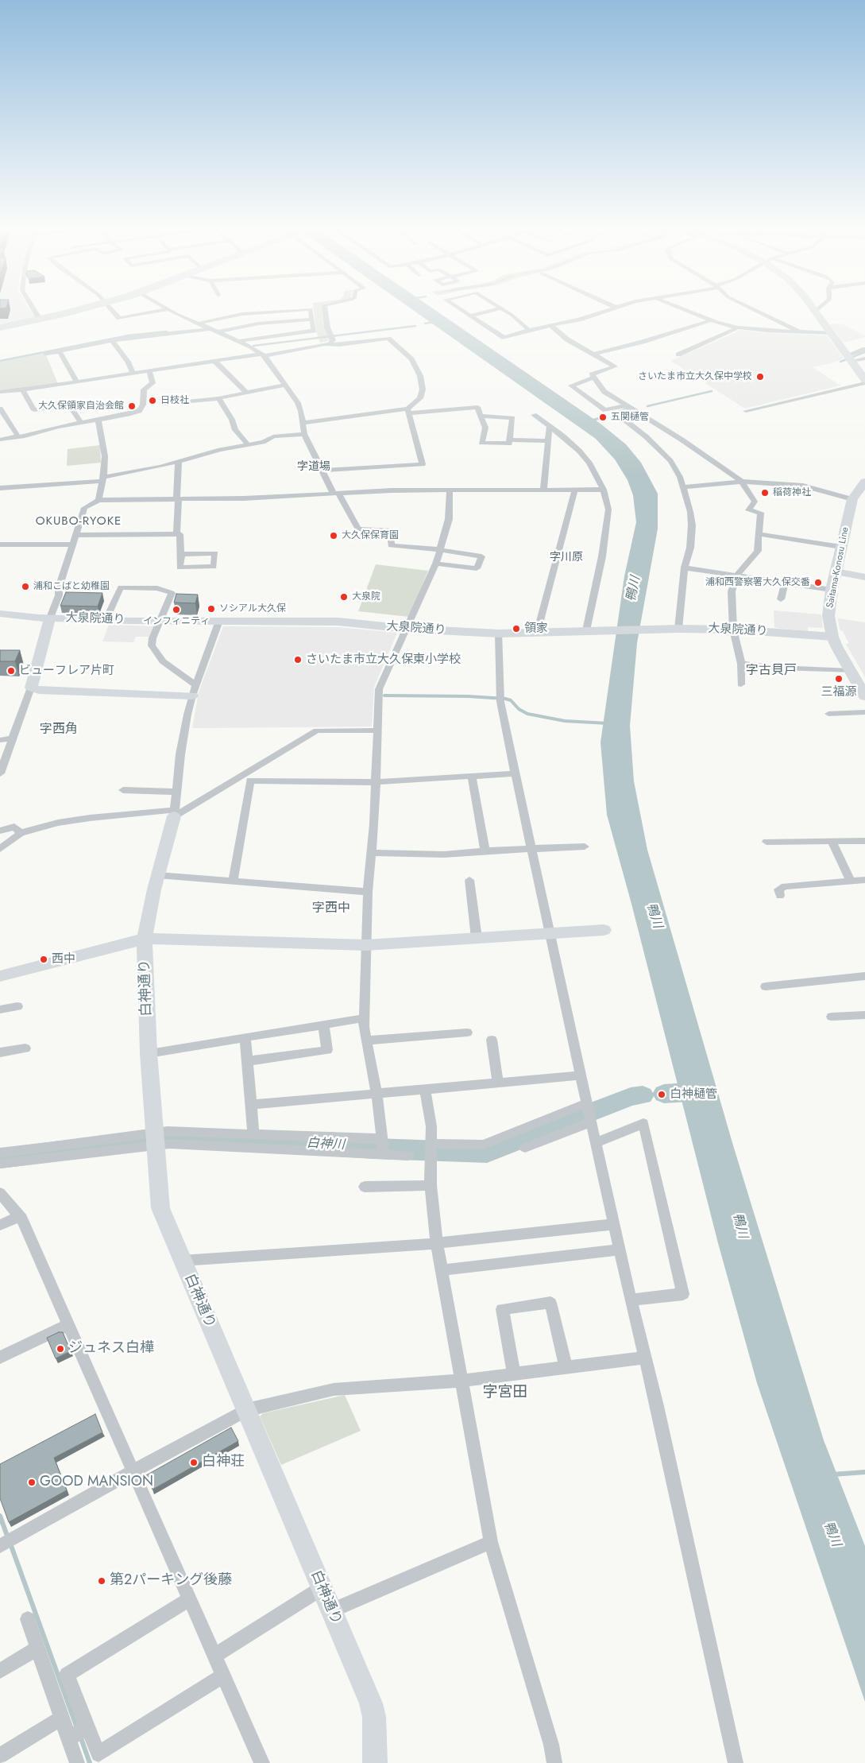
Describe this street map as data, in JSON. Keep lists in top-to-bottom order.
{
  "streets": {
    "main road": ["Saitama-Konosu Line"],
    "street": ["大泉院通り", "白神通り"]
  },
  "crossings": [
    ["Saitama-Konosu Line", "大泉院通り"]
  ],
  "districts": [
    "字道場",
    "OKUBO-RYOKE",
    "字川原",
    "字古貝戸",
    "字西角",
    "字西中",
    "字宮田"
  ],
  "water": ["鴨川", "白神川"],
  "places": [
    "さいたま市立大久保中学校",
    "日枝社",
    "大久保領家自治会館",
    "五関樋管",
    "稲荷神社",
    "大久保保育園",
    "浦和西警察署大久保交番",
    "浦和こばと幼稚園",
    "大泉院",
    "ソシアル大久保",
    "インフィニティ",
    "領家",
    "さいたま市立大久保東小学校",
    "ビューフレア片町",
    "三福源",
    "西中",
    "白神樋管",
    "ジュネス白樺",
    "白神荘",
    "GOOD MANSION",
    "第2パーキング後藤"
  ]
}
